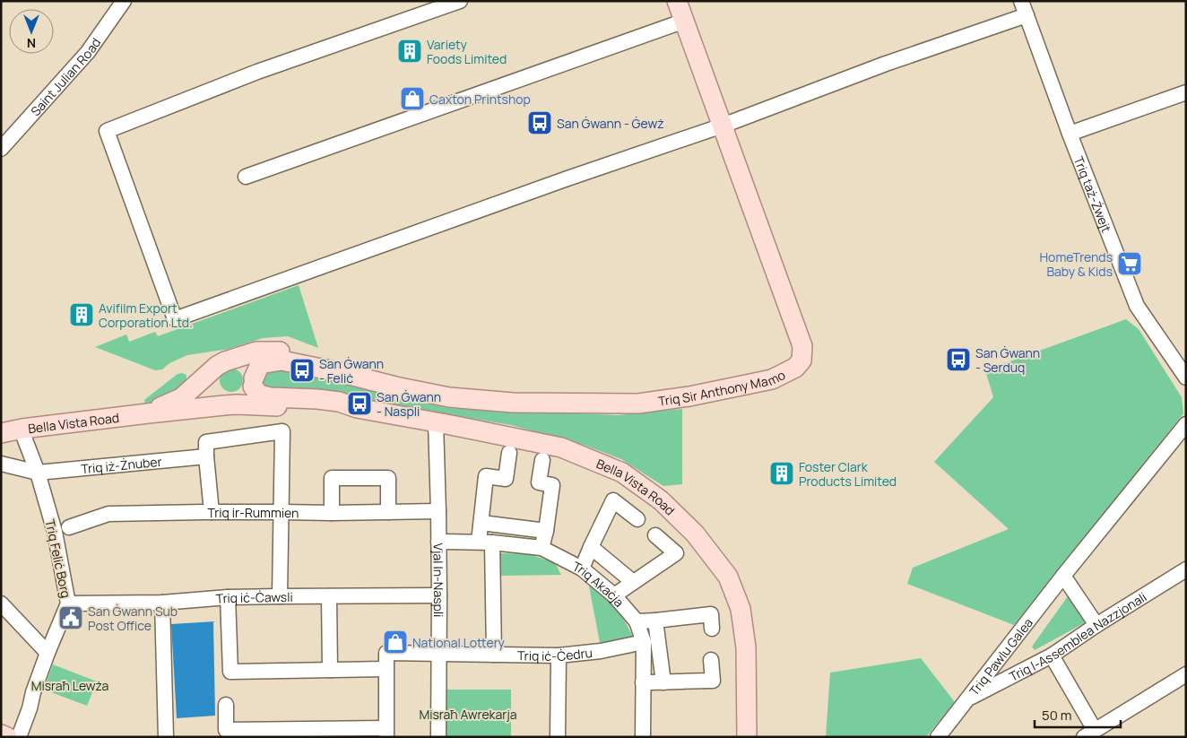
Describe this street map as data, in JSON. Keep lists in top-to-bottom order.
{
  "streets": {
    "main road": ["Triq Sir Anthony Mamo", "Bella Vista Road"],
    "street": [
      "Saint Julian Road",
      "Triq taż-Żwejt",
      "Triq iż-Żnuber",
      "Triq ir-Rummien",
      "Triq Feliċ Borg",
      "Vjal In-Naspli",
      "Triq Akaċja",
      "Triq iċ-Ċawsli",
      "Triq l-Assemblea Nazzjonali",
      "Triq iċ-Ċedru",
      "Triq Pawlu Galea"
    ]
  },
  "crossings": [
    ["Triq Sir Anthony Mamo", "Bella Vista Road"],
    ["Bella Vista Road", "Triq Feliċ Borg"],
    ["Bella Vista Road", "Vjal In-Naspli"],
    ["Triq iż-Żnuber", "Triq Feliċ Borg"],
    ["Triq ir-Rummien", "Vjal In-Naspli"],
    ["Triq Feliċ Borg", "Triq iċ-Ċawsli"],
    ["Vjal In-Naspli", "Triq Akaċja"],
    ["Vjal In-Naspli", "Triq iċ-Ċawsli"],
    ["Vjal In-Naspli", "Triq iċ-Ċedru"],
    ["Triq Akaċja", "Triq iċ-Ċedru"],
    ["Triq l-Assemblea Nazzjonali", "Triq Pawlu Galea"]
  ],
  "parks": ["Misraħ Lewża", "Misraħ Awrekarja"],
  "places": {
    "building": ["Variety Foods Limited", "Avifilm Export Corporation Ltd.", "Foster Clark Products Limited"],
    "shop": ["Caxton Printshop", "National Lottery"],
    "bus stop": [
      "San Ġwann - Ġewż",
      "San Ġwann - Serduq",
      "San Ġwann - Feliċ",
      "San Ġwann - Naspli"
    ],
    "supermarket": ["HomeTrends Baby & Kids"],
    "public building": ["San Ġwann Sub Post Office"]
  },
  "scale_bar": "50 m",
  "north": "bottom"
}
